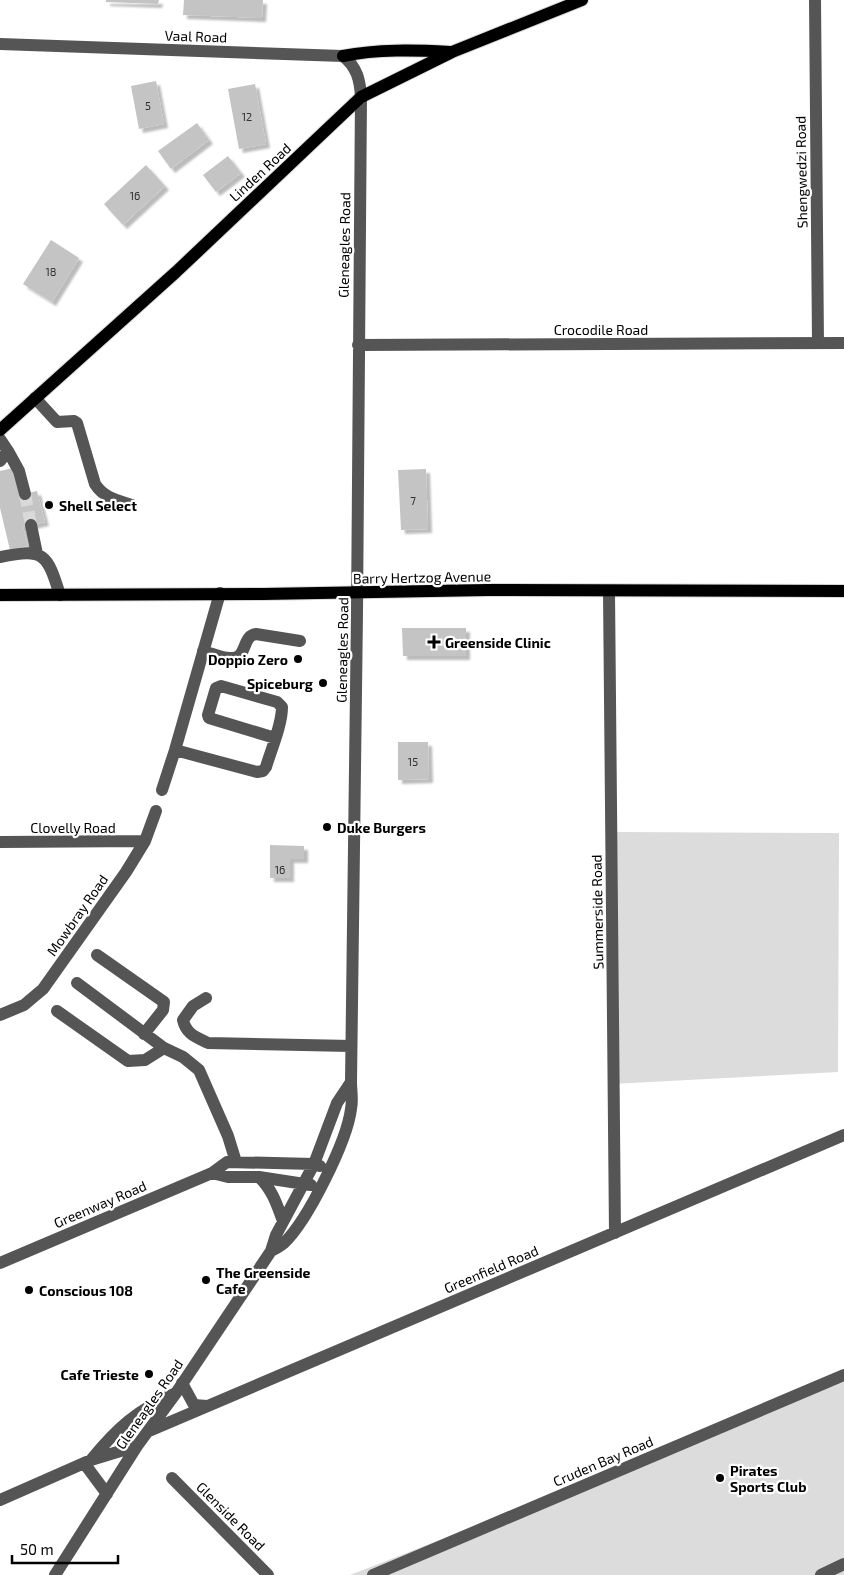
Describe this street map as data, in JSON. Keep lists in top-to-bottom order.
{
  "streets": {
    "main road": ["Linden Road", "Barry Hertzog Avenue"],
    "street": [
      "Vaal Road",
      "Shengwedzi Road",
      "Gleneagles Road",
      "Crocodile Road",
      "Clovelly Road",
      "Summerside Road",
      "Mowbray Road",
      "Greenway Road",
      "Greenfield Road",
      "Cruden Bay Road",
      "Glenside Road"
    ]
  },
  "crossings": [
    ["Linden Road", "Gleneagles Road"],
    ["Shengwedzi Road", "Crocodile Road"],
    ["Gleneagles Road", "Crocodile Road"],
    ["Gleneagles Road", "Barry Hertzog Avenue"],
    ["Gleneagles Road", "Greenway Road"],
    ["Gleneagles Road", "Greenfield Road"],
    ["Barry Hertzog Avenue", "Summerside Road"],
    ["Clovelly Road", "Mowbray Road"],
    ["Summerside Road", "Greenfield Road"]
  ],
  "places": {
    "other": [
      "Shell Select",
      "Doppio Zero",
      "Spiceburg",
      "Duke Burgers",
      "The Greenside Cafe",
      "Conscious 108",
      "Cafe Trieste",
      "Pirates Sports Club"
    ],
    "health": ["Greenside Clinic"]
  },
  "house_numbers": [
    "5",
    "12",
    "16",
    "18",
    "7",
    "15",
    "16"
  ],
  "scale_bar": "50 m"
}
